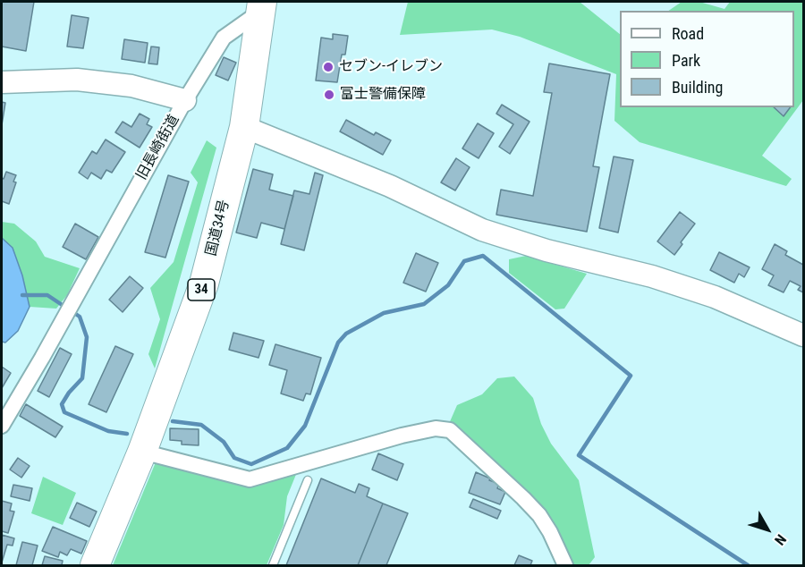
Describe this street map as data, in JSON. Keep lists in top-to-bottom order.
{
  "streets": {
    "highway": ["国道34号", "34"],
    "street": ["旧長崎街道"]
  },
  "crossings": [
    ["旧長崎街道", "国道34号"]
  ],
  "places": ["セブン-イレブン", "富士警備保障"],
  "legend": ["Road", "Park", "Building"],
  "north": "bottom right"
}
